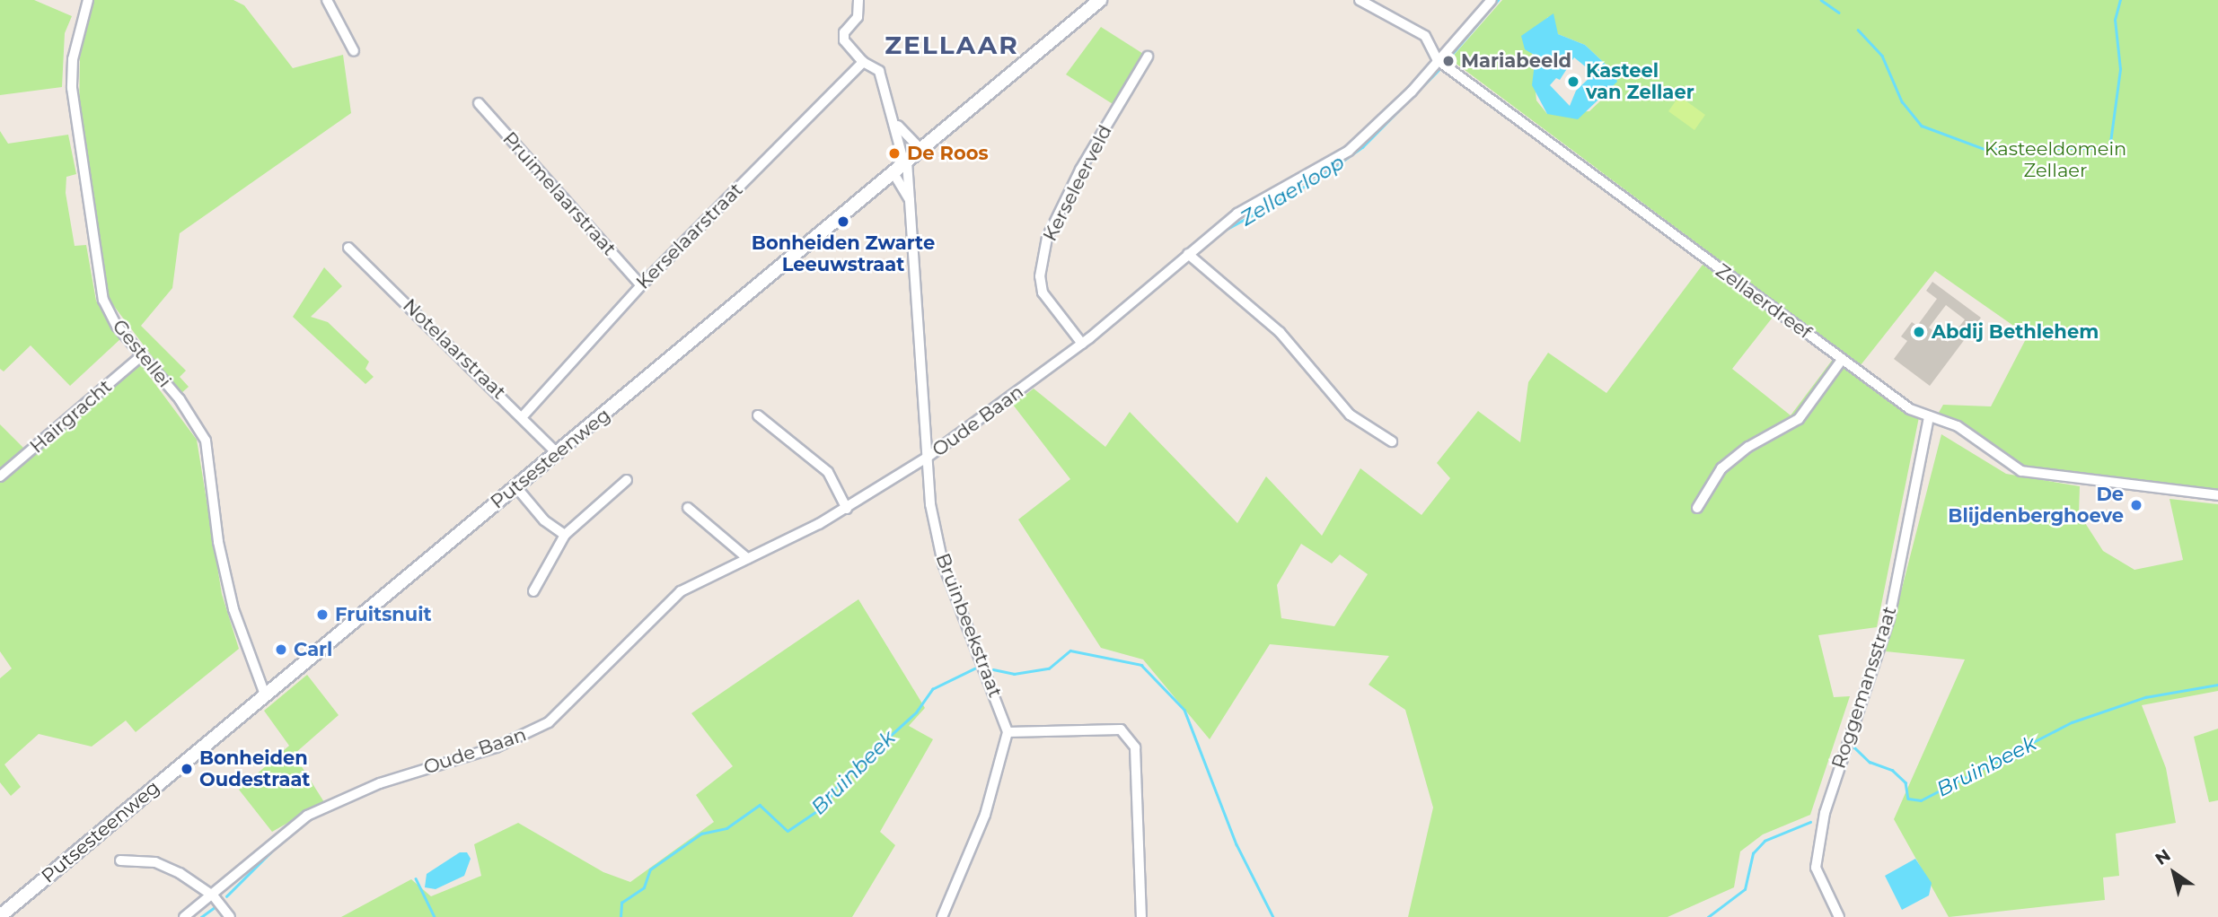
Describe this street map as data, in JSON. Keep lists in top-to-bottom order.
{
  "streets": {
    "main road": ["Putsesteenweg"],
    "street": [
      "Kerseleerveld",
      "Pruimelaarstraat",
      "Kerselaarstraat",
      "Zellaerdreef",
      "Notelaarstraat",
      "Gestellei",
      "Hairgracht",
      "Oude Baan",
      "Bruinbeekstraat",
      "Roggemansstraat"
    ]
  },
  "crossings": [
    ["Kerseleerveld", "Oude Baan"],
    ["Pruimelaarstraat", "Kerselaarstraat"],
    ["Kerselaarstraat", "Notelaarstraat"],
    ["Kerselaarstraat", "Bruinbeekstraat"],
    ["Zellaerdreef", "Oude Baan"],
    ["Zellaerdreef", "Roggemansstraat"],
    ["Notelaarstraat", "Putsesteenweg"],
    ["Gestellei", "Hairgracht"],
    ["Gestellei", "Putsesteenweg"],
    ["Oude Baan", "Bruinbeekstraat"],
    ["Putsesteenweg", "Bruinbeekstraat"]
  ],
  "districts": ["ZELLAAR"],
  "water": ["Zellaerloop", "Bruinbeek"],
  "parks": ["Kasteeldomein Zellaer"],
  "places": [
    "Mariabeeld",
    "Kasteel van Zellaer",
    "De Roos",
    "Bonheiden Zwarte Leeuwstraat",
    "Abdij Bethlehem",
    "De Blijdenberghoeve",
    "Fruitsnuit",
    "Carl",
    "Bonheiden Oudestraat"
  ],
  "north": "top left"
}
